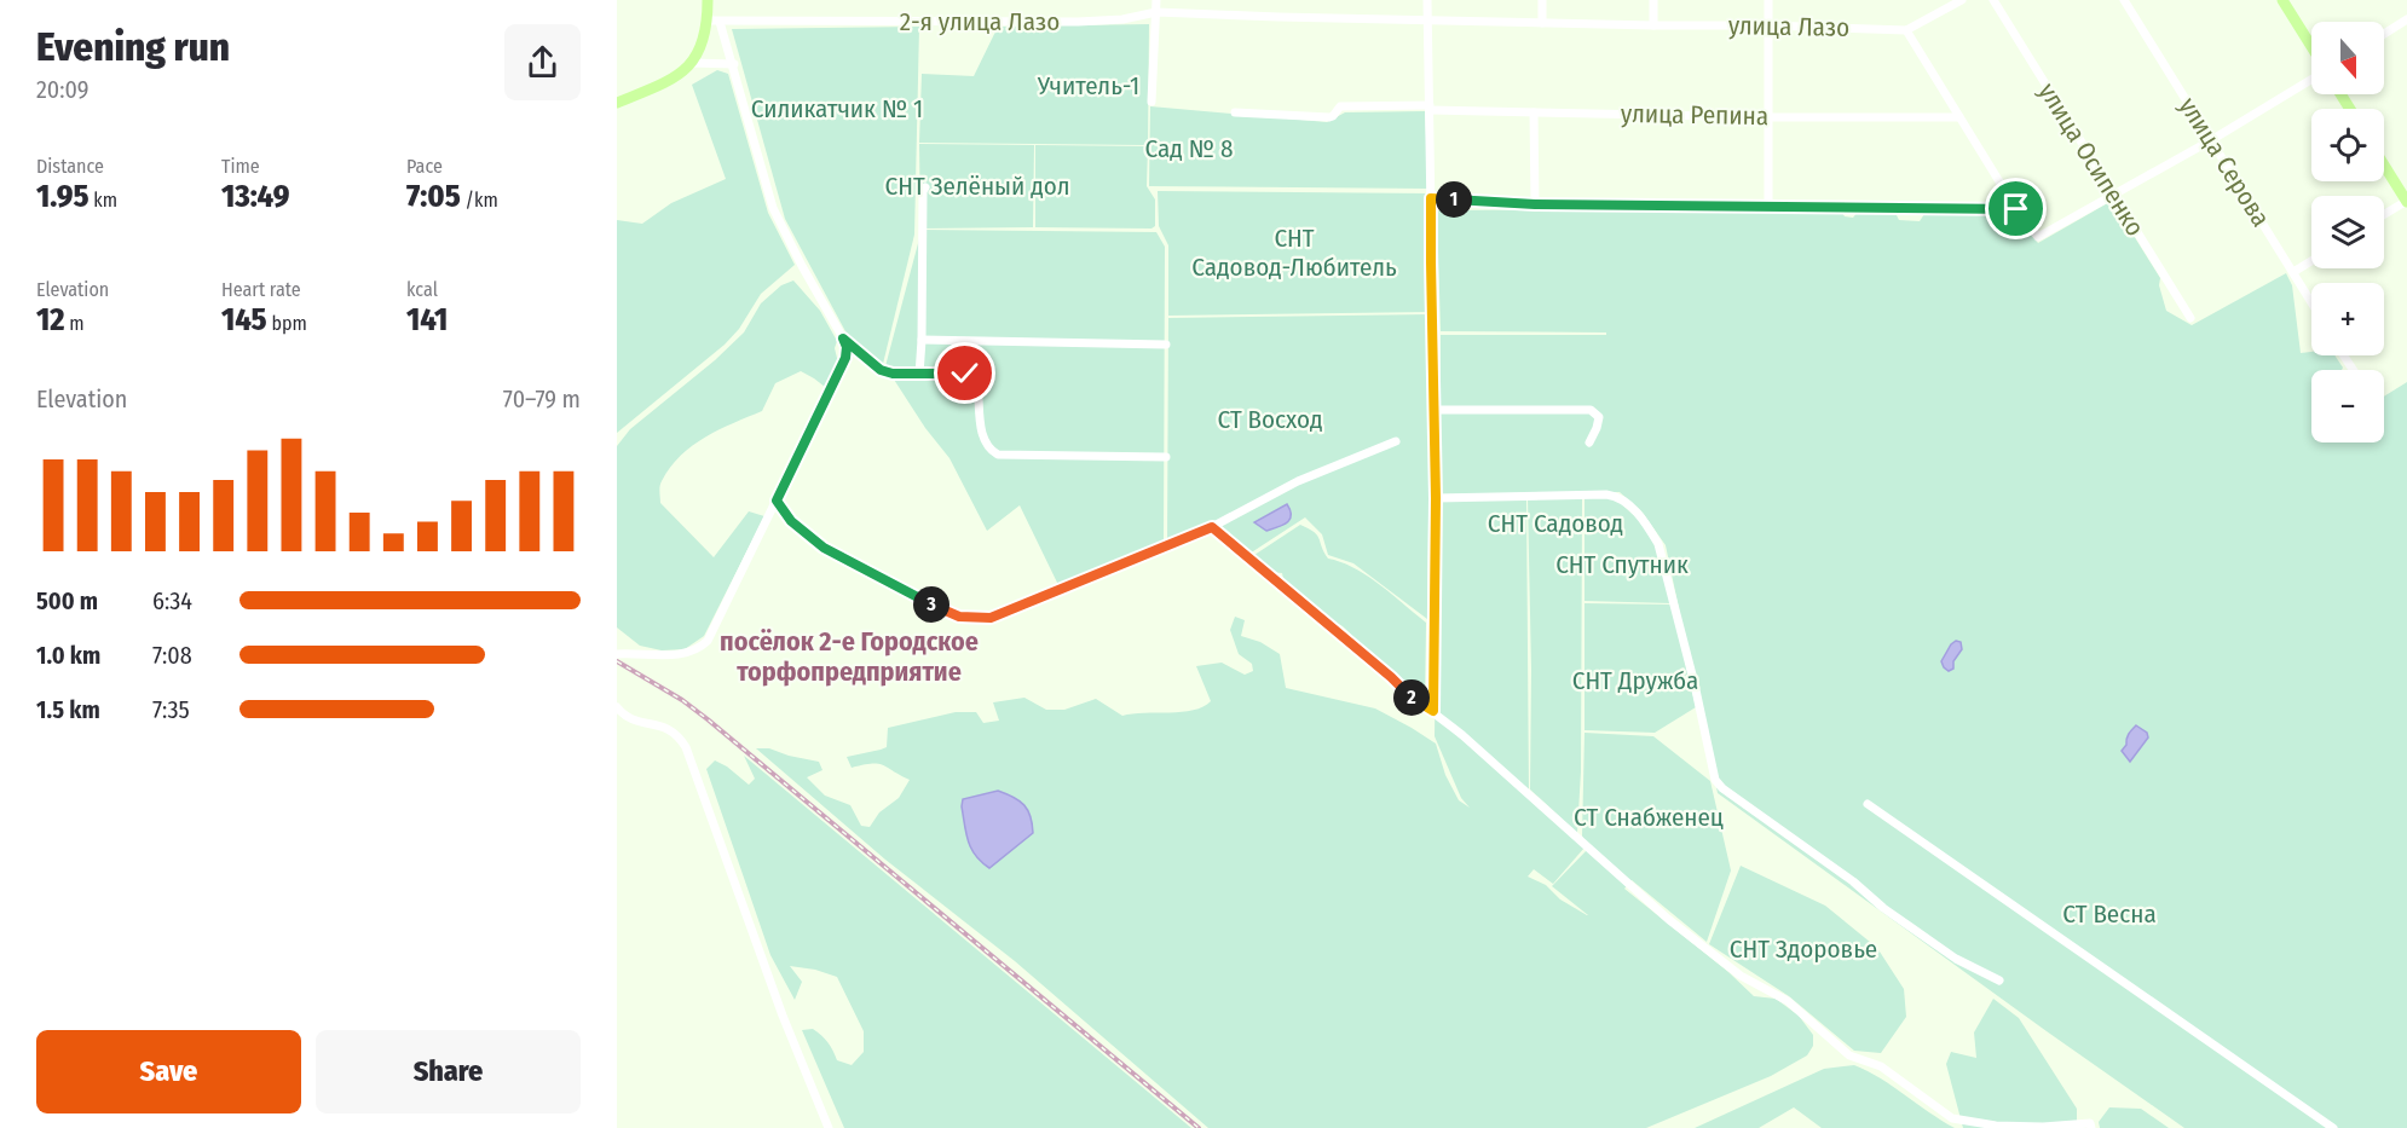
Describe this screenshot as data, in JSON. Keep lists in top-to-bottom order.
{
  "streets": {
    "street": [
      "2-я улица Лазо",
      "улица Лазо",
      "улица Репина",
      "улица Осипенко",
      "улица Серова"
    ]
  },
  "crossings": [
    ["2-я улица Лазо", "улица Лазо"]
  ],
  "districts": ["посёлок 2-е Городское торфопредприятие"],
  "parks": [
    "Учитель-1",
    "Силикатчик № 1",
    "Сад № 8",
    "СНТ Зелёный дол",
    "СНТ Садовод-Любитель",
    "СТ Восход",
    "СНТ Садовод",
    "СНТ Спутник",
    "СНТ Дружба",
    "СТ Снабженец",
    "СТ Весна",
    "СНТ Здоровье"
  ],
  "north": "bottom",
  "page": {
    "heading": ["Evening run", "20:09"],
    "map_buttons": ["+", "−"],
    "stats": [
      ["Distance", "1.95 km"],
      ["Time", "13:49"],
      ["Pace", "7:05 /km"],
      ["Elevation", "12 m"],
      ["Heart rate", "145 bpm"],
      ["kcal", "141"]
    ],
    "pins": ["1", "3", "2"],
    "chart": ["Elevation", "70–79 m"],
    "list": [
      {
        "name": "500 m",
        "note": "6:34"
      },
      {
        "name": "1.0 km",
        "note": "7:08"
      },
      {
        "name": "1.5 km",
        "note": "7:35"
      }
    ],
    "buttons": ["Save", "Share"]
  }
}
